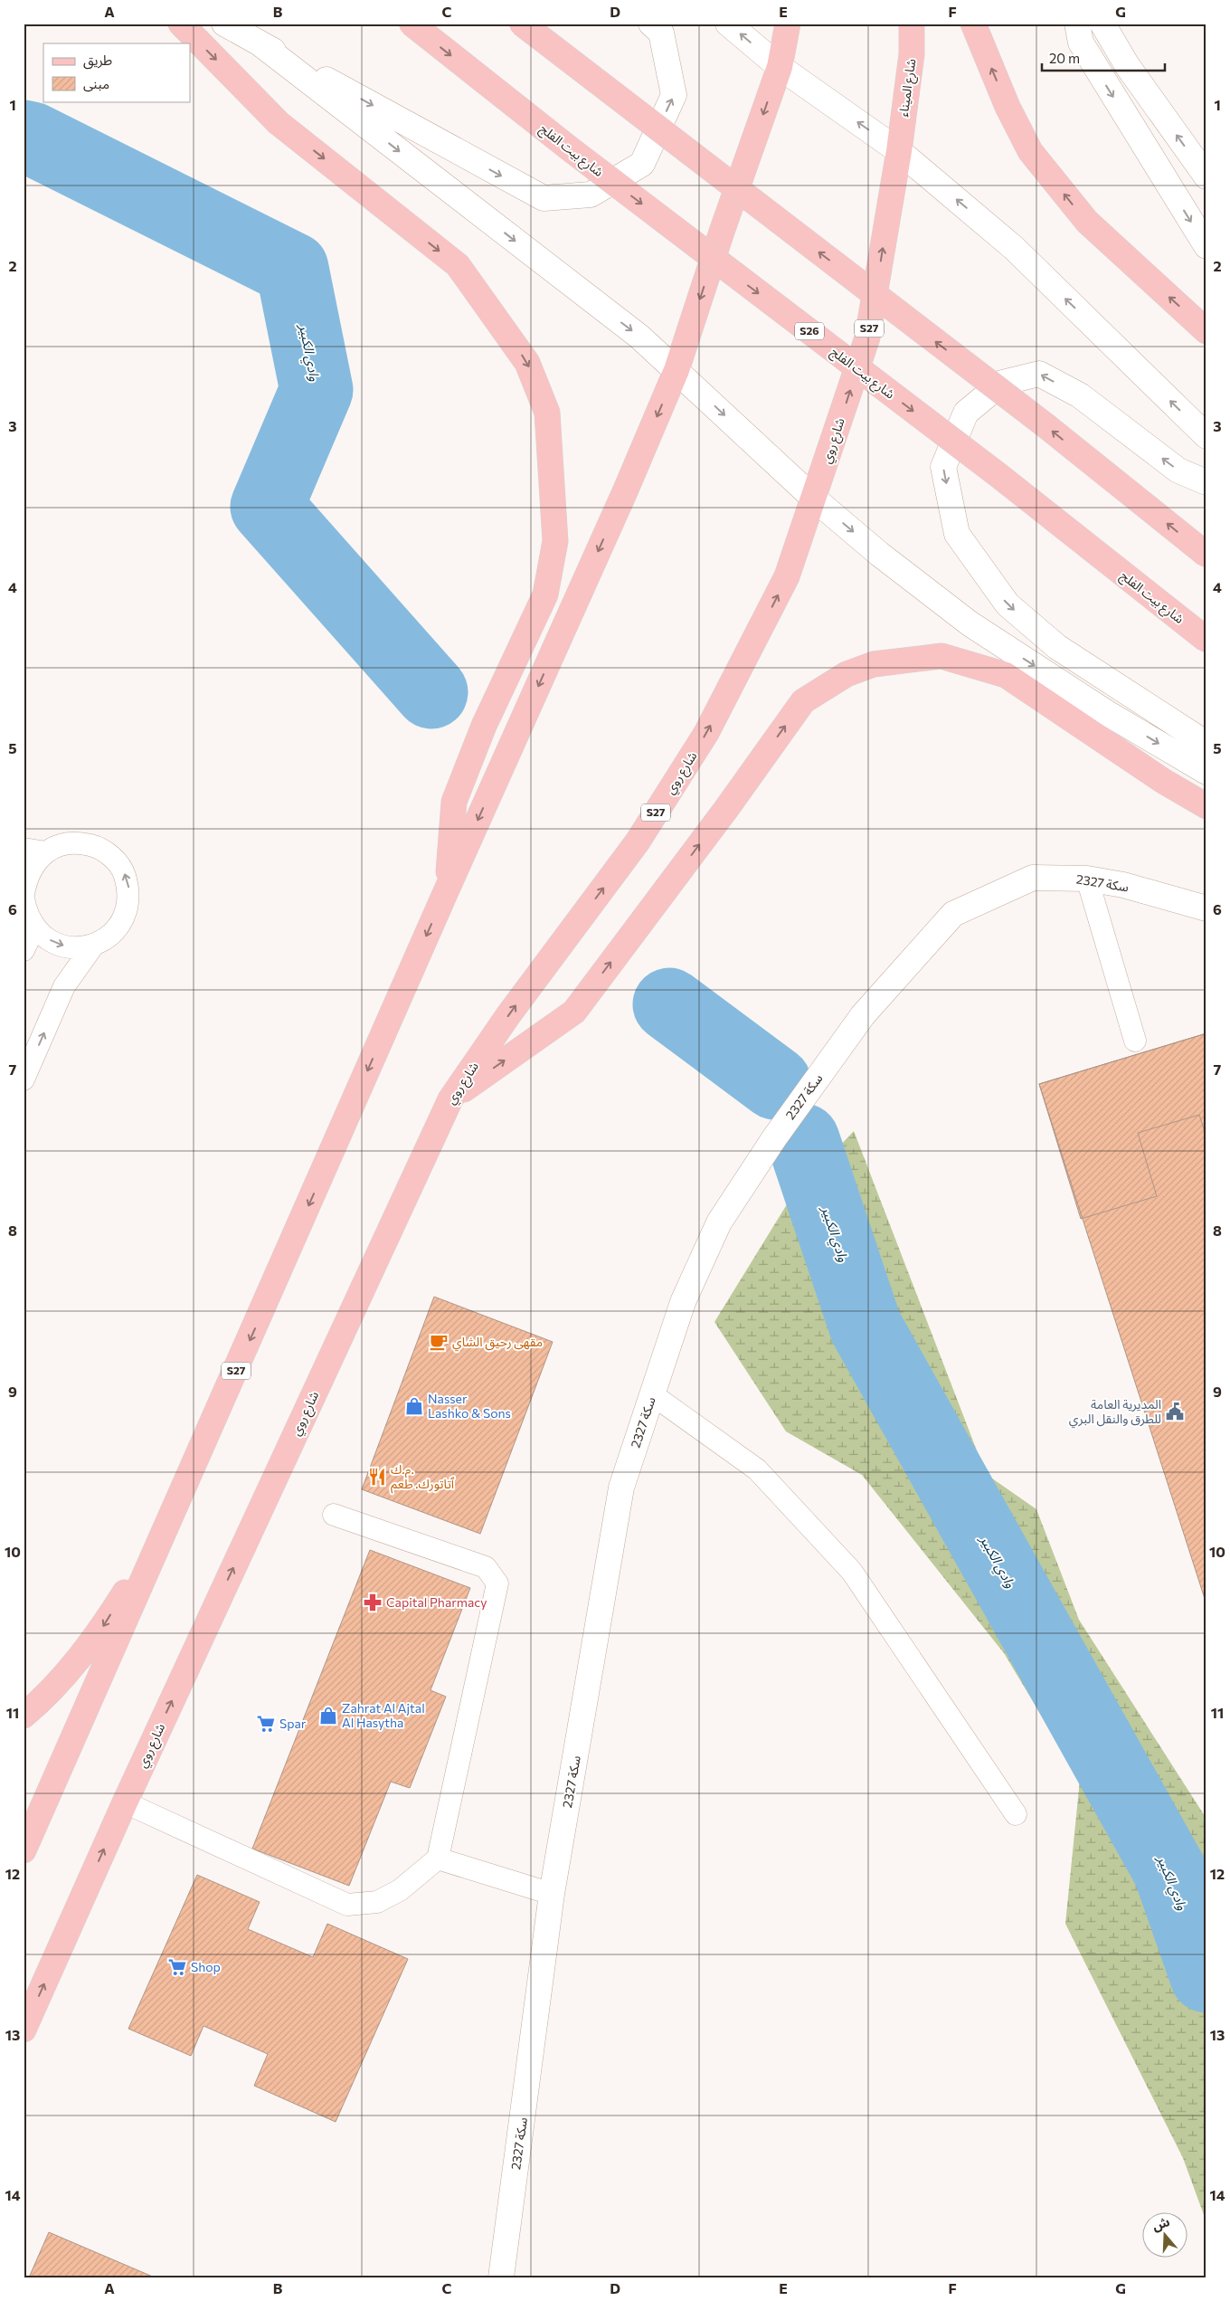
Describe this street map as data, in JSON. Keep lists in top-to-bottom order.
{
  "streets": {
    "main road": [
      "شارع الميناء",
      "شارع بيت الفلج",
      "S27",
      "S26",
      "شارع روي"
    ],
    "street": ["سكة 2327"]
  },
  "crossings": [
    ["شارع الميناء", "شارع روي"]
  ],
  "water": ["وادي الكبير"],
  "places": {
    "cafe": ["مقهى رحيق الشاي"],
    "shop": ["Nasser Lashko & Sons", "Zahrat Al Ajtal Al Hasytha"],
    "public building": ["المديرية العامة للطرق والنقل البري"],
    "restaurant": ["م.ك. ٱتاتورك. طعم"],
    "pharmacy": ["Capital Pharmacy"],
    "supermarket": ["Spar", "Shop"]
  },
  "legend": ["طريق", "مبنى"],
  "scale_bar": "20 m",
  "north": "top",
  "grid": {
    "columns": [
      "A",
      "B",
      "C",
      "D",
      "E",
      "F",
      "G"
    ],
    "rows": [
      "1",
      "2",
      "3",
      "4",
      "5",
      "6",
      "7",
      "8",
      "9",
      "10",
      "11",
      "12",
      "13",
      "14"
    ]
  }
}
